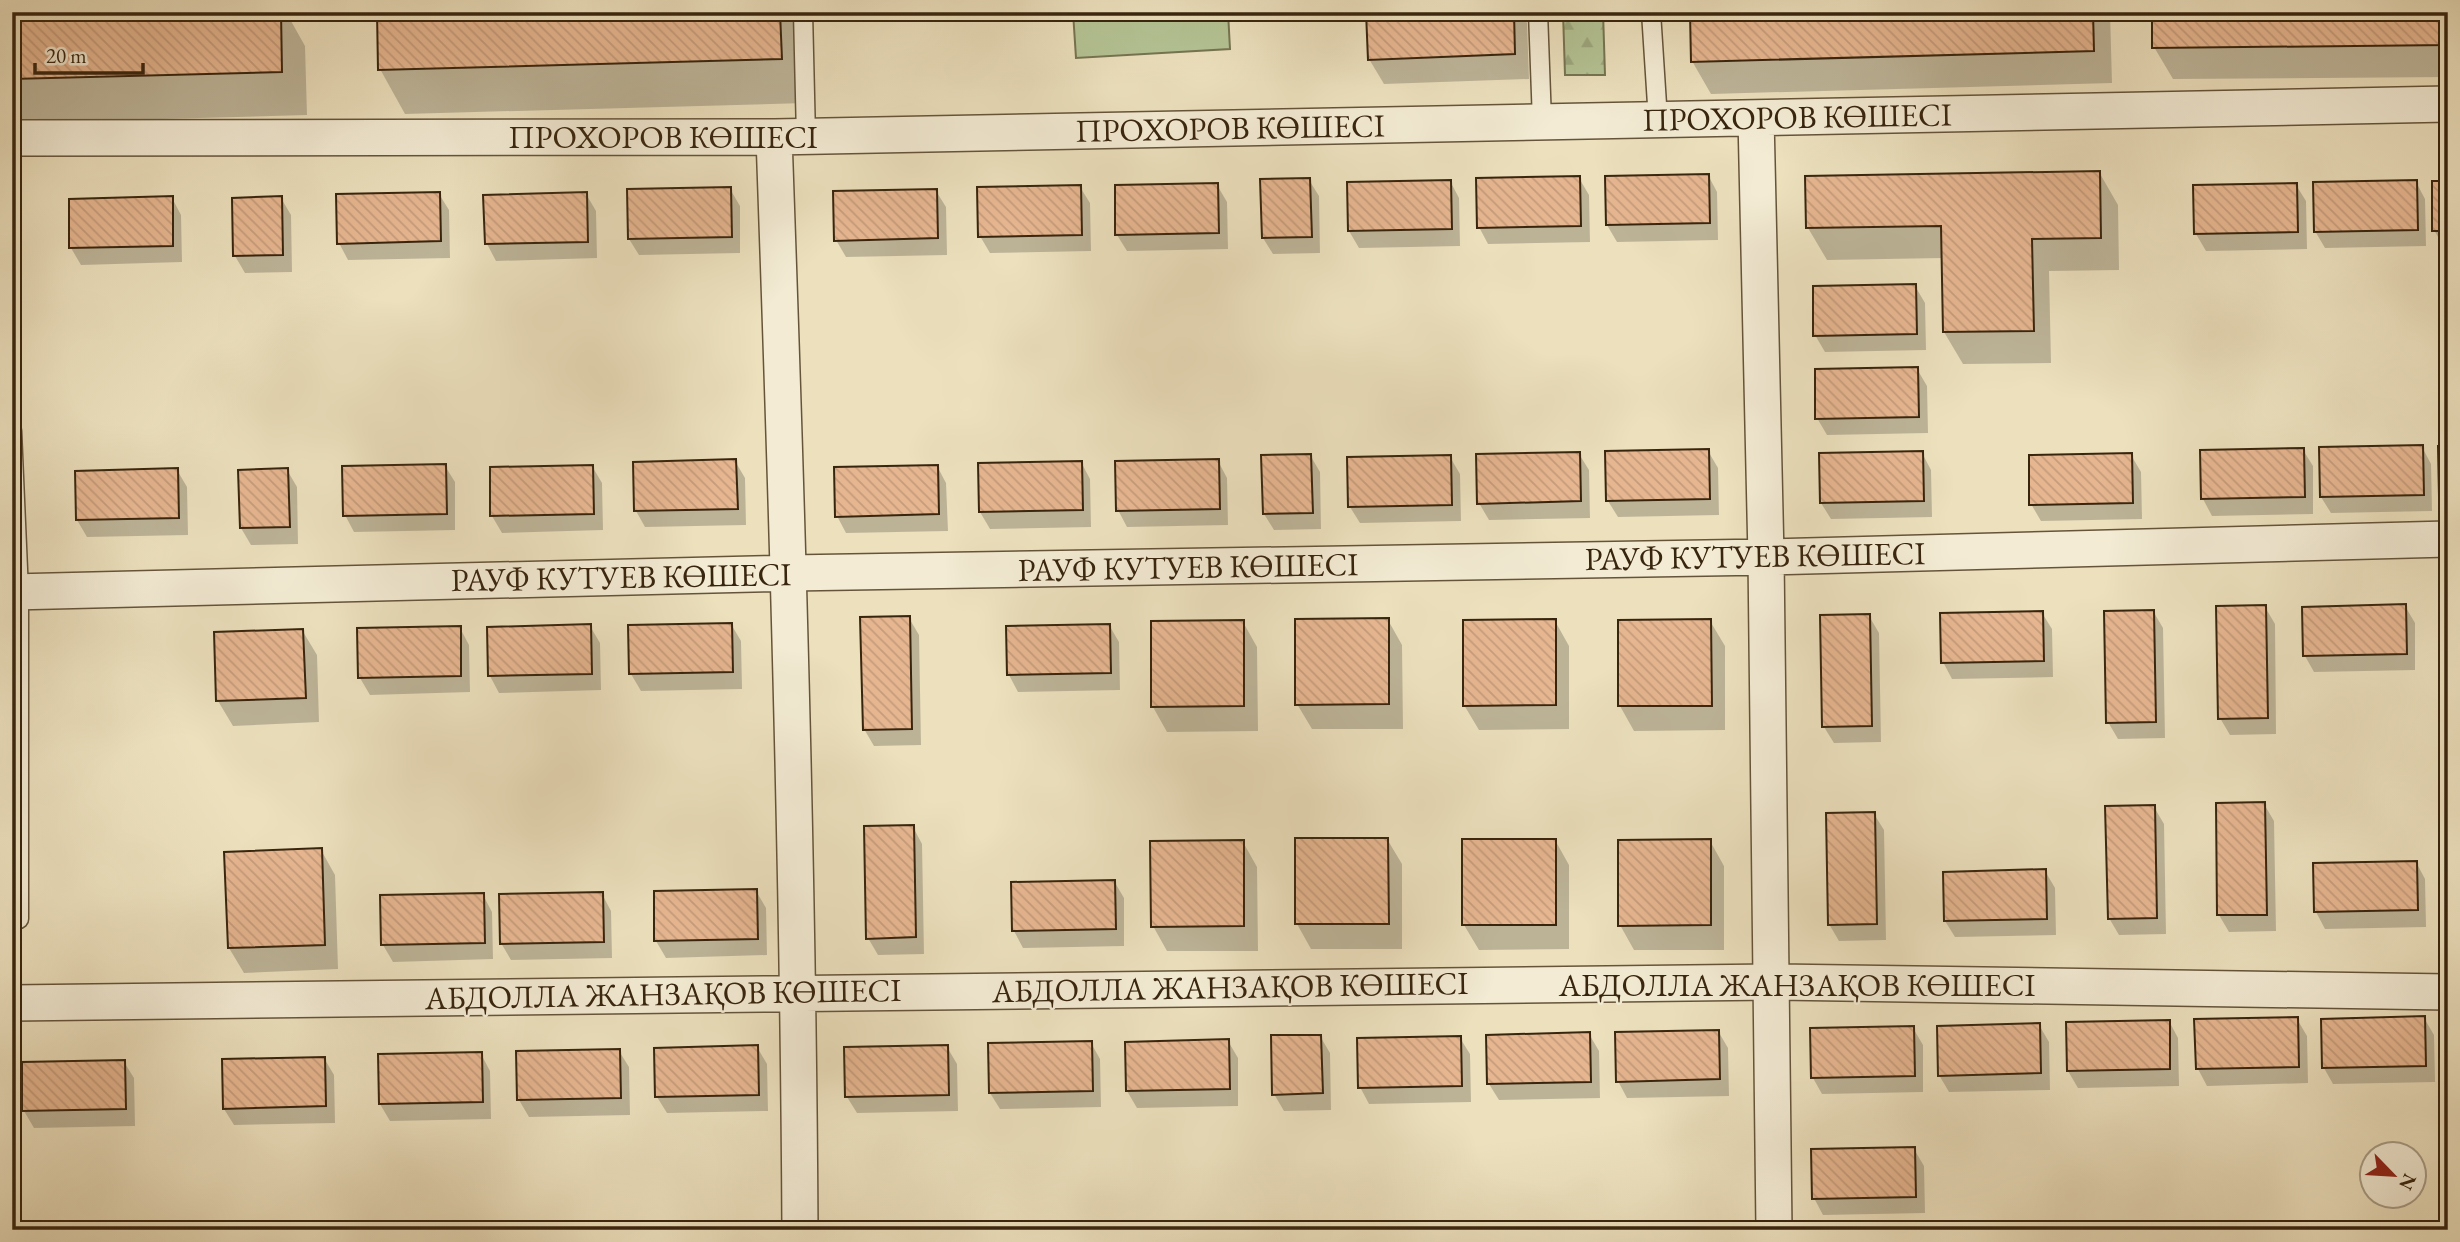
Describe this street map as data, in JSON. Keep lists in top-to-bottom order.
{
  "streets": {
    "street": ["ПРОХОРОВ КӨШЕСІ", "РАУФ КУТУЕВ КӨШЕСІ", "АБДОЛЛА ЖАНЗАҚОВ КӨШЕСІ"]
  },
  "scale_bar": "20 m",
  "north": "bottom right"
}
